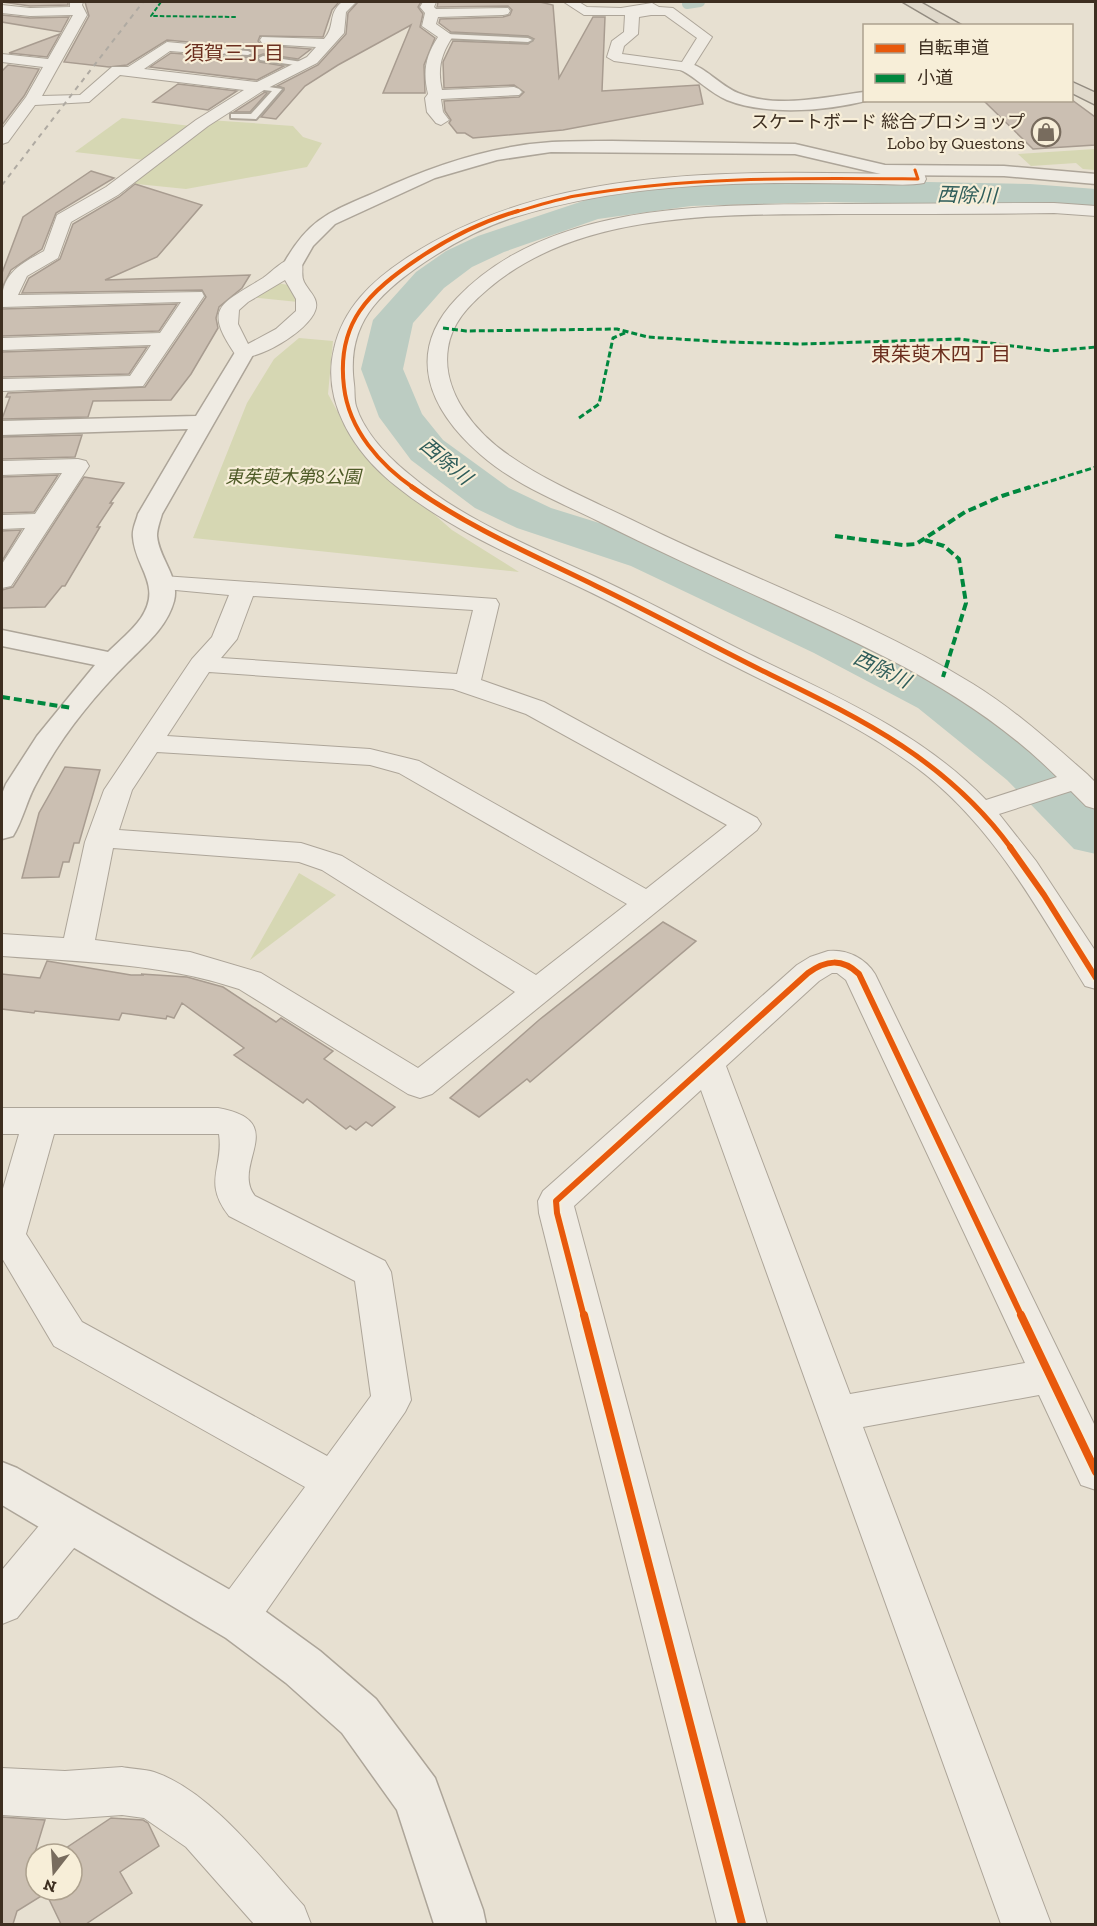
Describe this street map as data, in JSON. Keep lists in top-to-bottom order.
{
  "districts": ["須賀三丁目", "東茱萸木四丁目"],
  "water": ["西除川"],
  "parks": ["東茱萸木第8公園"],
  "places": {
    "shop": ["スケートボード 総合プロショップ Lobo by Questons"]
  },
  "legend": ["自転車道", "小道"],
  "north": "bottom"
}
